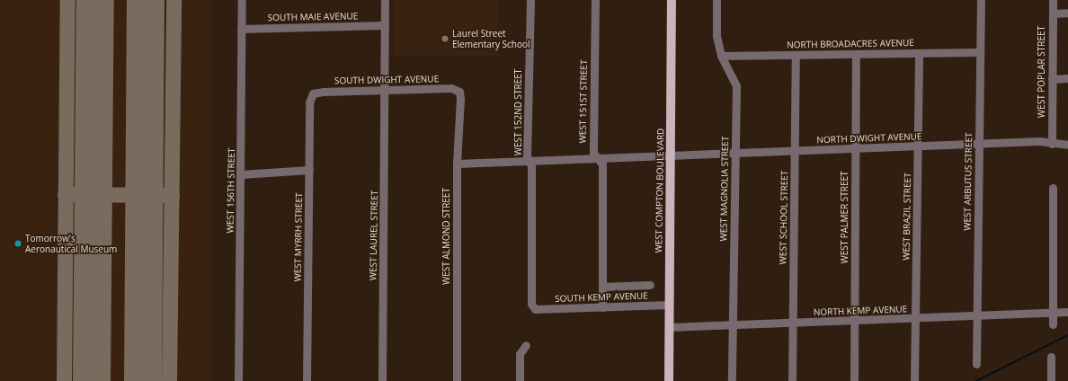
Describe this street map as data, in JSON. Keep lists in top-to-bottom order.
{
  "streets": {
    "main road": ["WEST COMPTON BOULEVARD"],
    "street": [
      "SOUTH MAIE AVENUE",
      "NORTH BROADACRES AVENUE",
      "WEST POPLAR STREET",
      "SOUTH DWIGHT AVENUE",
      "WEST 151ST STREET",
      "WEST 152ND STREET",
      "NORTH DWIGHT AVENUE",
      "WEST ARBUTUS STREET",
      "WEST MAGNOLIA STREET",
      "WEST 156TH STREET",
      "WEST BRAZIL STREET",
      "WEST SCHOOL STREET",
      "WEST PALMER STREET",
      "WEST LAUREL STREET",
      "WEST ALMOND STREET",
      "WEST MYRRH STREET",
      "SOUTH KEMP AVENUE",
      "NORTH KEMP AVENUE"
    ]
  },
  "crossings": [
    ["SOUTH MAIE AVENUE", "WEST 156TH STREET"],
    ["SOUTH MAIE AVENUE", "WEST LAUREL STREET"],
    ["NORTH BROADACRES AVENUE", "WEST ARBUTUS STREET"],
    ["NORTH BROADACRES AVENUE", "WEST MAGNOLIA STREET"],
    ["NORTH BROADACRES AVENUE", "WEST BRAZIL STREET"],
    ["NORTH BROADACRES AVENUE", "WEST SCHOOL STREET"],
    ["NORTH BROADACRES AVENUE", "WEST PALMER STREET"],
    ["WEST POPLAR STREET", "NORTH DWIGHT AVENUE"],
    ["SOUTH DWIGHT AVENUE", "WEST LAUREL STREET"],
    ["SOUTH DWIGHT AVENUE", "WEST ALMOND STREET"],
    ["SOUTH DWIGHT AVENUE", "WEST MYRRH STREET"],
    ["WEST 151ST STREET", "SOUTH KEMP AVENUE"],
    ["WEST 152ND STREET", "SOUTH KEMP AVENUE"],
    ["NORTH DWIGHT AVENUE", "WEST ARBUTUS STREET"],
    ["NORTH DWIGHT AVENUE", "WEST MAGNOLIA STREET"],
    ["NORTH DWIGHT AVENUE", "WEST COMPTON BOULEVARD"],
    ["NORTH DWIGHT AVENUE", "WEST BRAZIL STREET"],
    ["NORTH DWIGHT AVENUE", "WEST SCHOOL STREET"],
    ["NORTH DWIGHT AVENUE", "WEST PALMER STREET"],
    ["WEST ARBUTUS STREET", "NORTH KEMP AVENUE"],
    ["WEST MAGNOLIA STREET", "NORTH KEMP AVENUE"],
    ["WEST COMPTON BOULEVARD", "SOUTH KEMP AVENUE"],
    ["WEST COMPTON BOULEVARD", "NORTH KEMP AVENUE"],
    ["WEST BRAZIL STREET", "NORTH KEMP AVENUE"],
    ["WEST SCHOOL STREET", "NORTH KEMP AVENUE"],
    ["WEST PALMER STREET", "NORTH KEMP AVENUE"]
  ],
  "places": ["Laurel Street Elementary School", "Tomorrow's Aeronautical Museum"]
}
